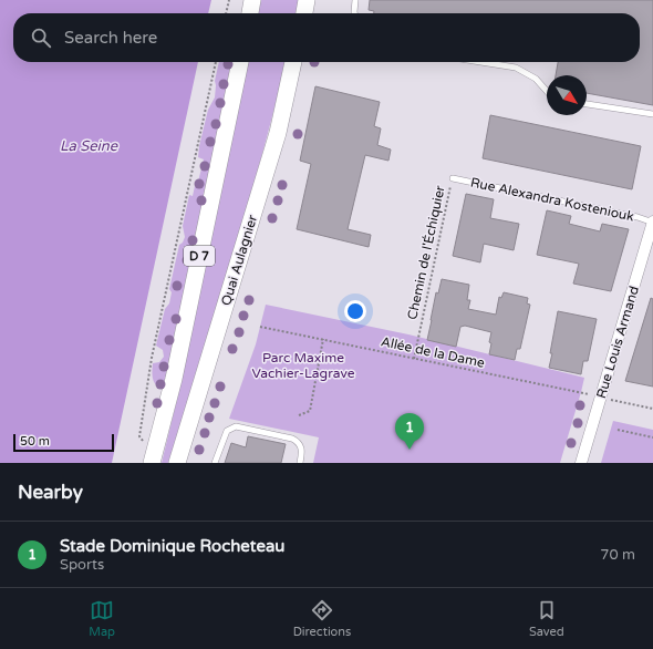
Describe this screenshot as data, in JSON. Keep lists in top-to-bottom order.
{
  "streets": {
    "main road": ["D 7", "Quai Aulagnier"],
    "street": ["Rue Louis Armand"],
    "lane": ["Rue Alexandra Kosteniouk"],
    "path": ["Chemin de l'Échiquier", "Allée de la Dame"]
  },
  "crossings": [
    ["Rue Alexandra Kosteniouk", "Chemin de l'Échiquier"],
    ["Rue Alexandra Kosteniouk", "Rue Louis Armand"],
    ["Chemin de l'Échiquier", "Allée de la Dame"],
    ["Rue Louis Armand", "Allée de la Dame"]
  ],
  "water": ["La Seine"],
  "parks": ["Parc Maxime Vachier-Lagrave"],
  "scale_bar": "50 m",
  "north": "bottom right",
  "page": {
    "search": "Search here",
    "pins": "1",
    "scale": "50 m",
    "heading": "Nearby",
    "list": [
      {
        "mark": "1",
        "name": "Stade Dominique Rocheteau",
        "note": "Sports",
        "value": "70 m"
      }
    ],
    "nav": ["Map", "Directions", "Saved"]
  }
}
